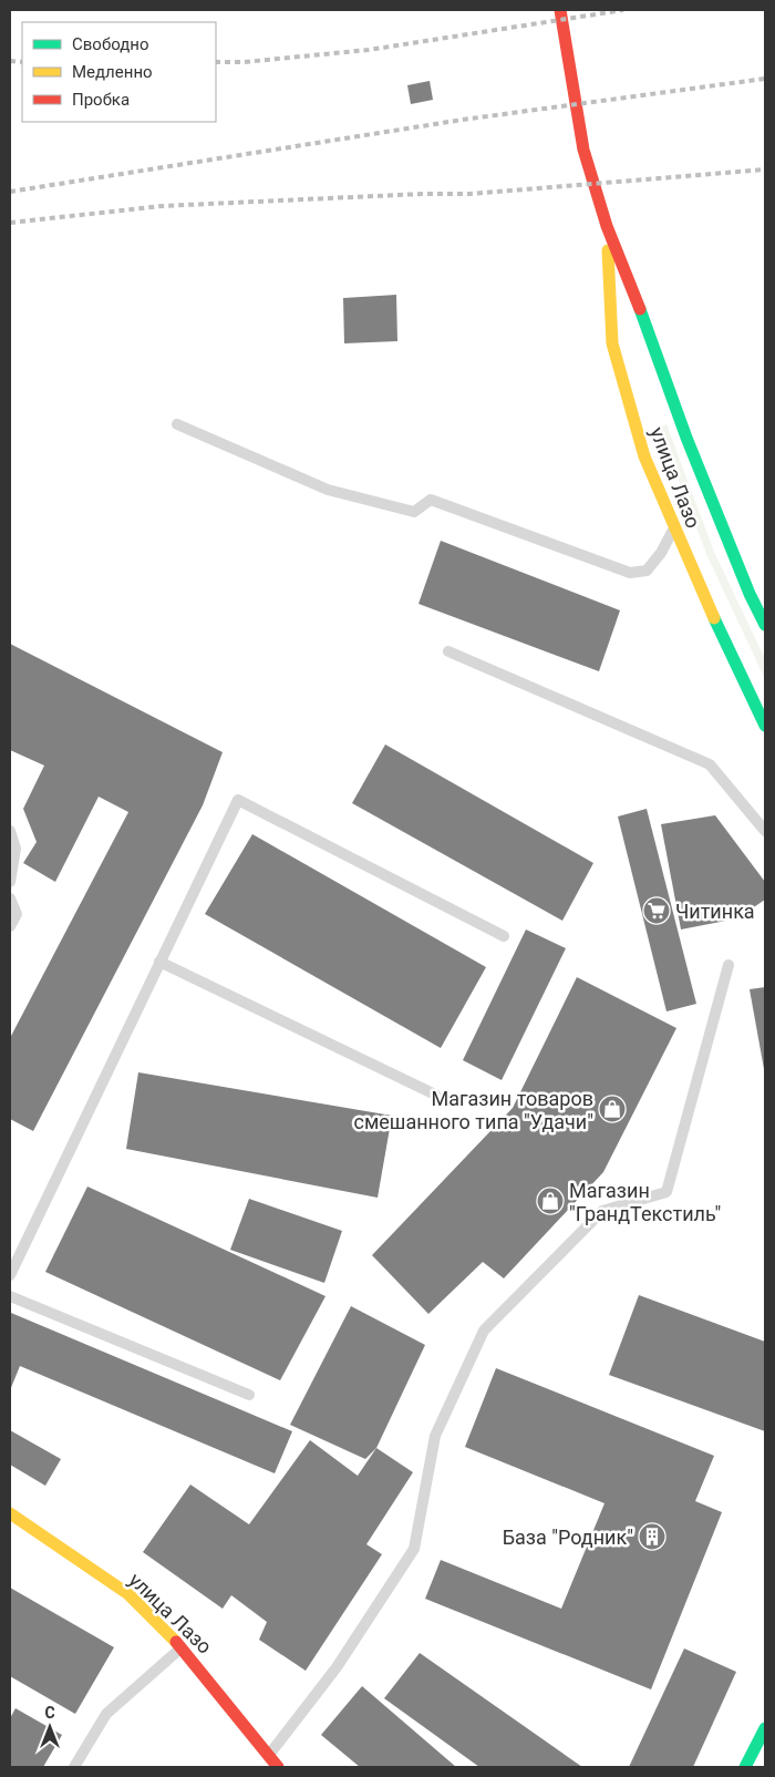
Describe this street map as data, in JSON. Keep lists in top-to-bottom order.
{
  "streets": {
    "main road": ["улица Лазо"]
  },
  "places": {
    "supermarket": ["Читинка"],
    "shop": ["Магазин товаров смешанного типа \"Удачи\"", "Магазин \"ГрандТекстиль\""],
    "building": ["База \"Родник\""]
  },
  "legend": ["Свободно", "Медленно", "Пробка"],
  "north": "top"
}
